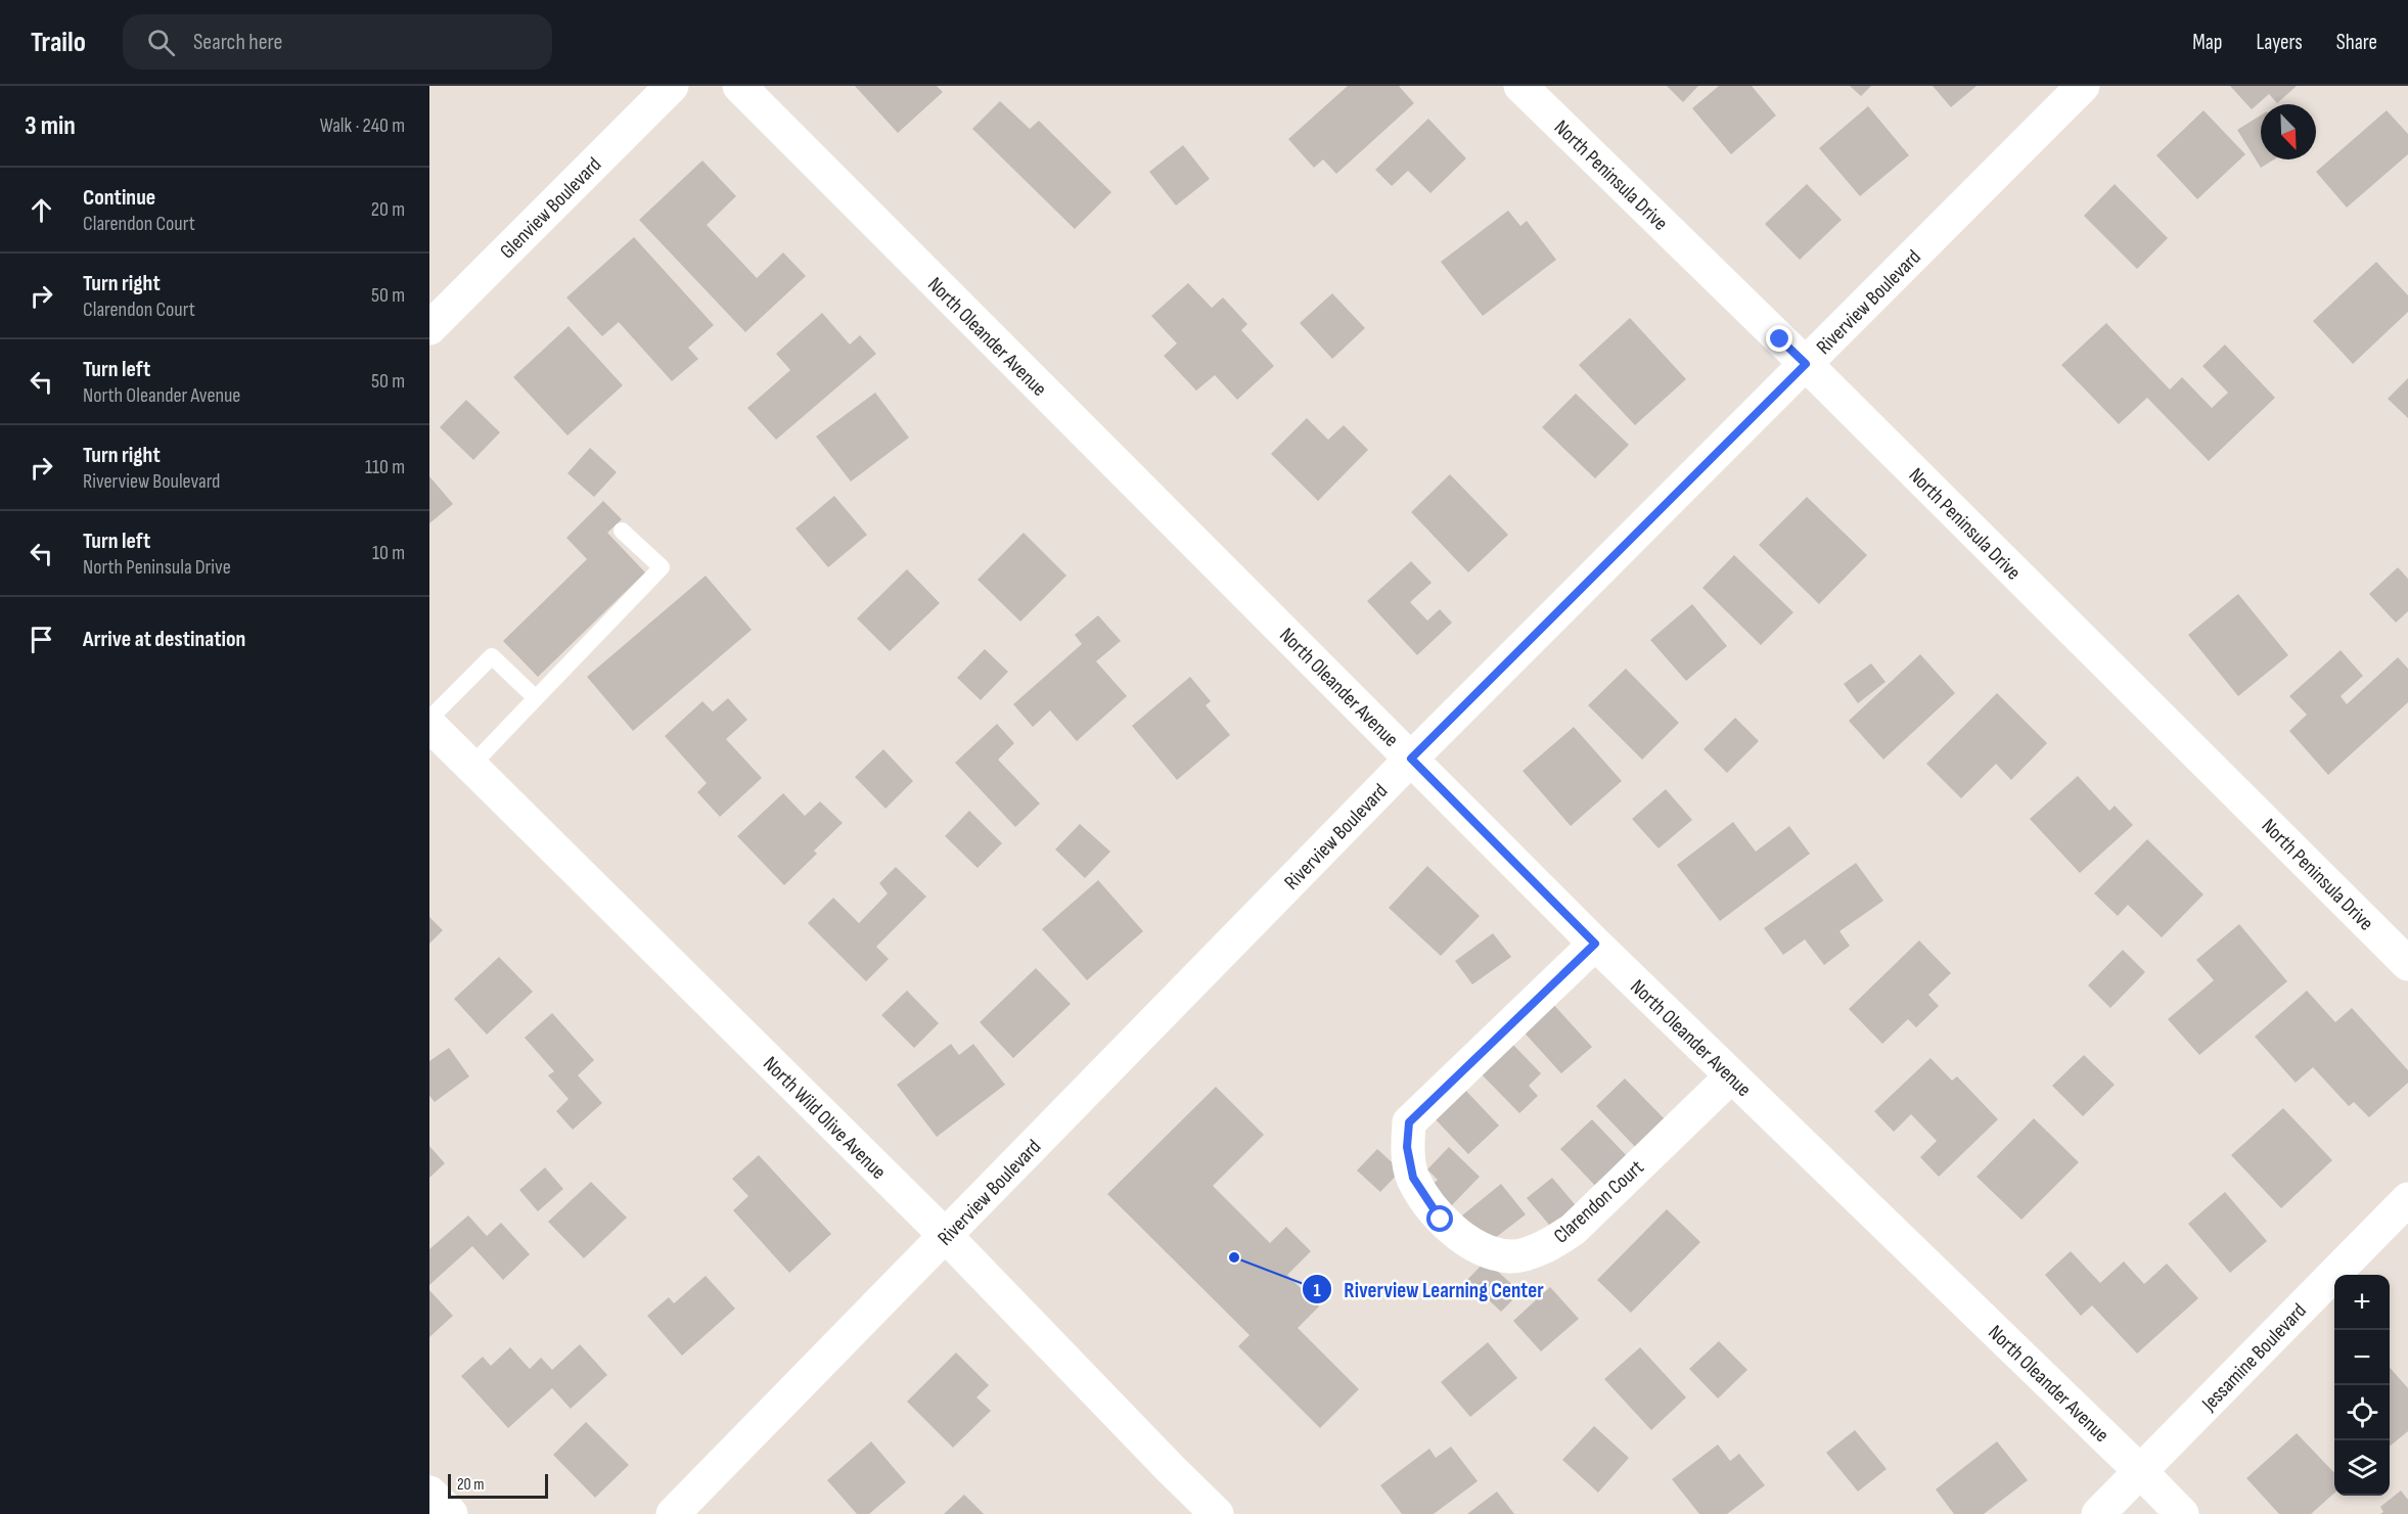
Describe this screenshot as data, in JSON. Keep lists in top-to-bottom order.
{
  "streets": {
    "street": [
      "North Peninsula Drive",
      "Glenview Boulevard",
      "Riverview Boulevard",
      "North Oleander Avenue",
      "North Wild Olive Avenue",
      "Clarendon Court",
      "Jessamine Boulevard"
    ]
  },
  "crossings": [
    ["North Peninsula Drive", "Riverview Boulevard"],
    ["Riverview Boulevard", "North Oleander Avenue"],
    ["Riverview Boulevard", "North Wild Olive Avenue"],
    ["North Oleander Avenue", "Clarendon Court"],
    ["North Oleander Avenue", "Jessamine Boulevard"]
  ],
  "places": ["Riverview Learning Center"],
  "scale_bar": "20 m",
  "north": "bottom right",
  "page": {
    "header": "Trailo",
    "search": "Search here",
    "nav": ["Map", "Layers", "Share"],
    "heading": ["3 min", "Walk · 240 m"],
    "list": [
      ["Continue", "Clarendon Court", "20 m"],
      ["Turn right", "Clarendon Court", "50 m"],
      ["Turn left", "North Oleander Avenue", "50 m"],
      ["Turn right", "Riverview Boulevard", "110 m"],
      ["Turn left", "North Peninsula Drive", "10 m"],
      "Arrive at destination"
    ],
    "map_buttons": ["+", "−"],
    "scale": "20 m"
  }
}
